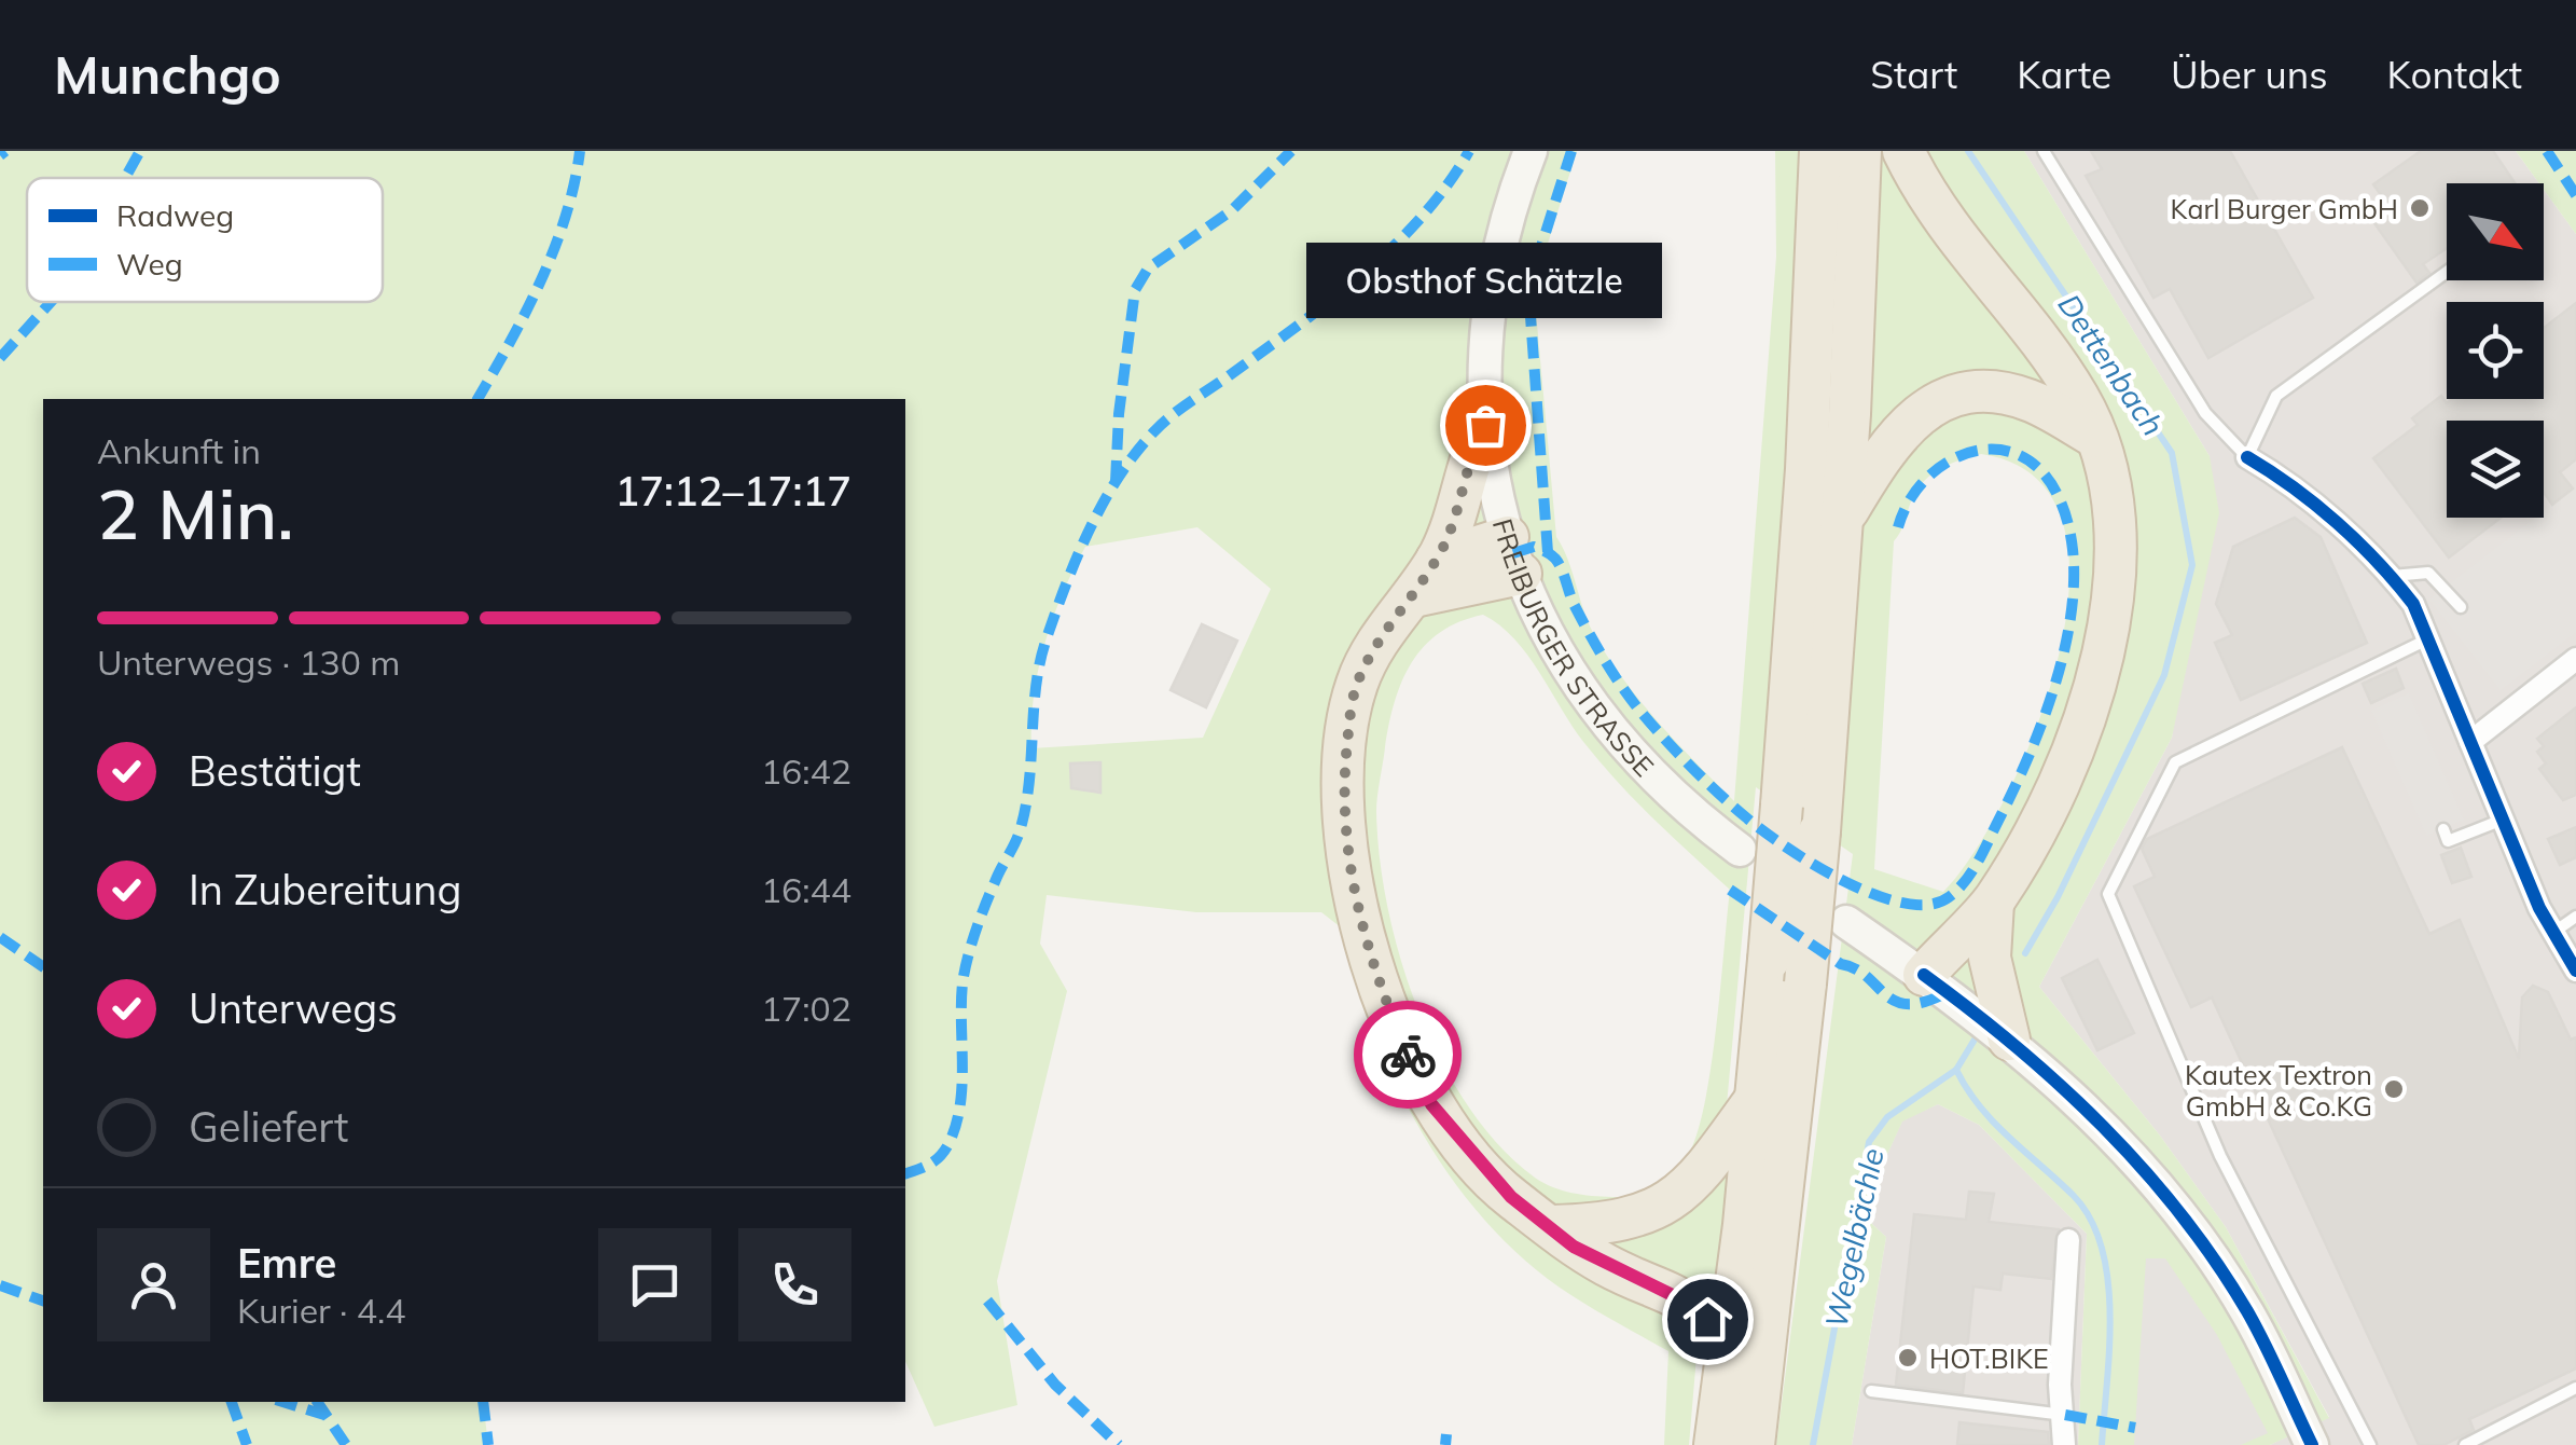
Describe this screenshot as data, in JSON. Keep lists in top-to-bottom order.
{
  "streets": {
    "main road": ["FREIBURGER STRASSE"]
  },
  "water": ["Dettenbach", "Wegelbächle"],
  "places": [
    "Karl Burger GmbH",
    "Obsthof Schätzle",
    "Kautex Textron GmbH & Co.KG",
    "HOT.BIKE"
  ],
  "legend": ["Radweg", "Weg"],
  "north": "bottom right",
  "page": {
    "header": "Munchgo",
    "nav": [
      "Start",
      "Karte",
      "Über uns",
      "Kontakt"
    ],
    "bubble": "Obsthof Schätzle",
    "heading": ["2 Min.", "Ankunft in", "17:12–17:17"],
    "panel": ["Emre", "Kurier · 4.4"],
    "bar": "Unterwegs · 130 m",
    "list": [
      ["Bestätigt", "16:42"],
      ["In Zubereitung", "16:44"],
      ["Unterwegs", "17:02"],
      "Geliefert"
    ]
  }
}
